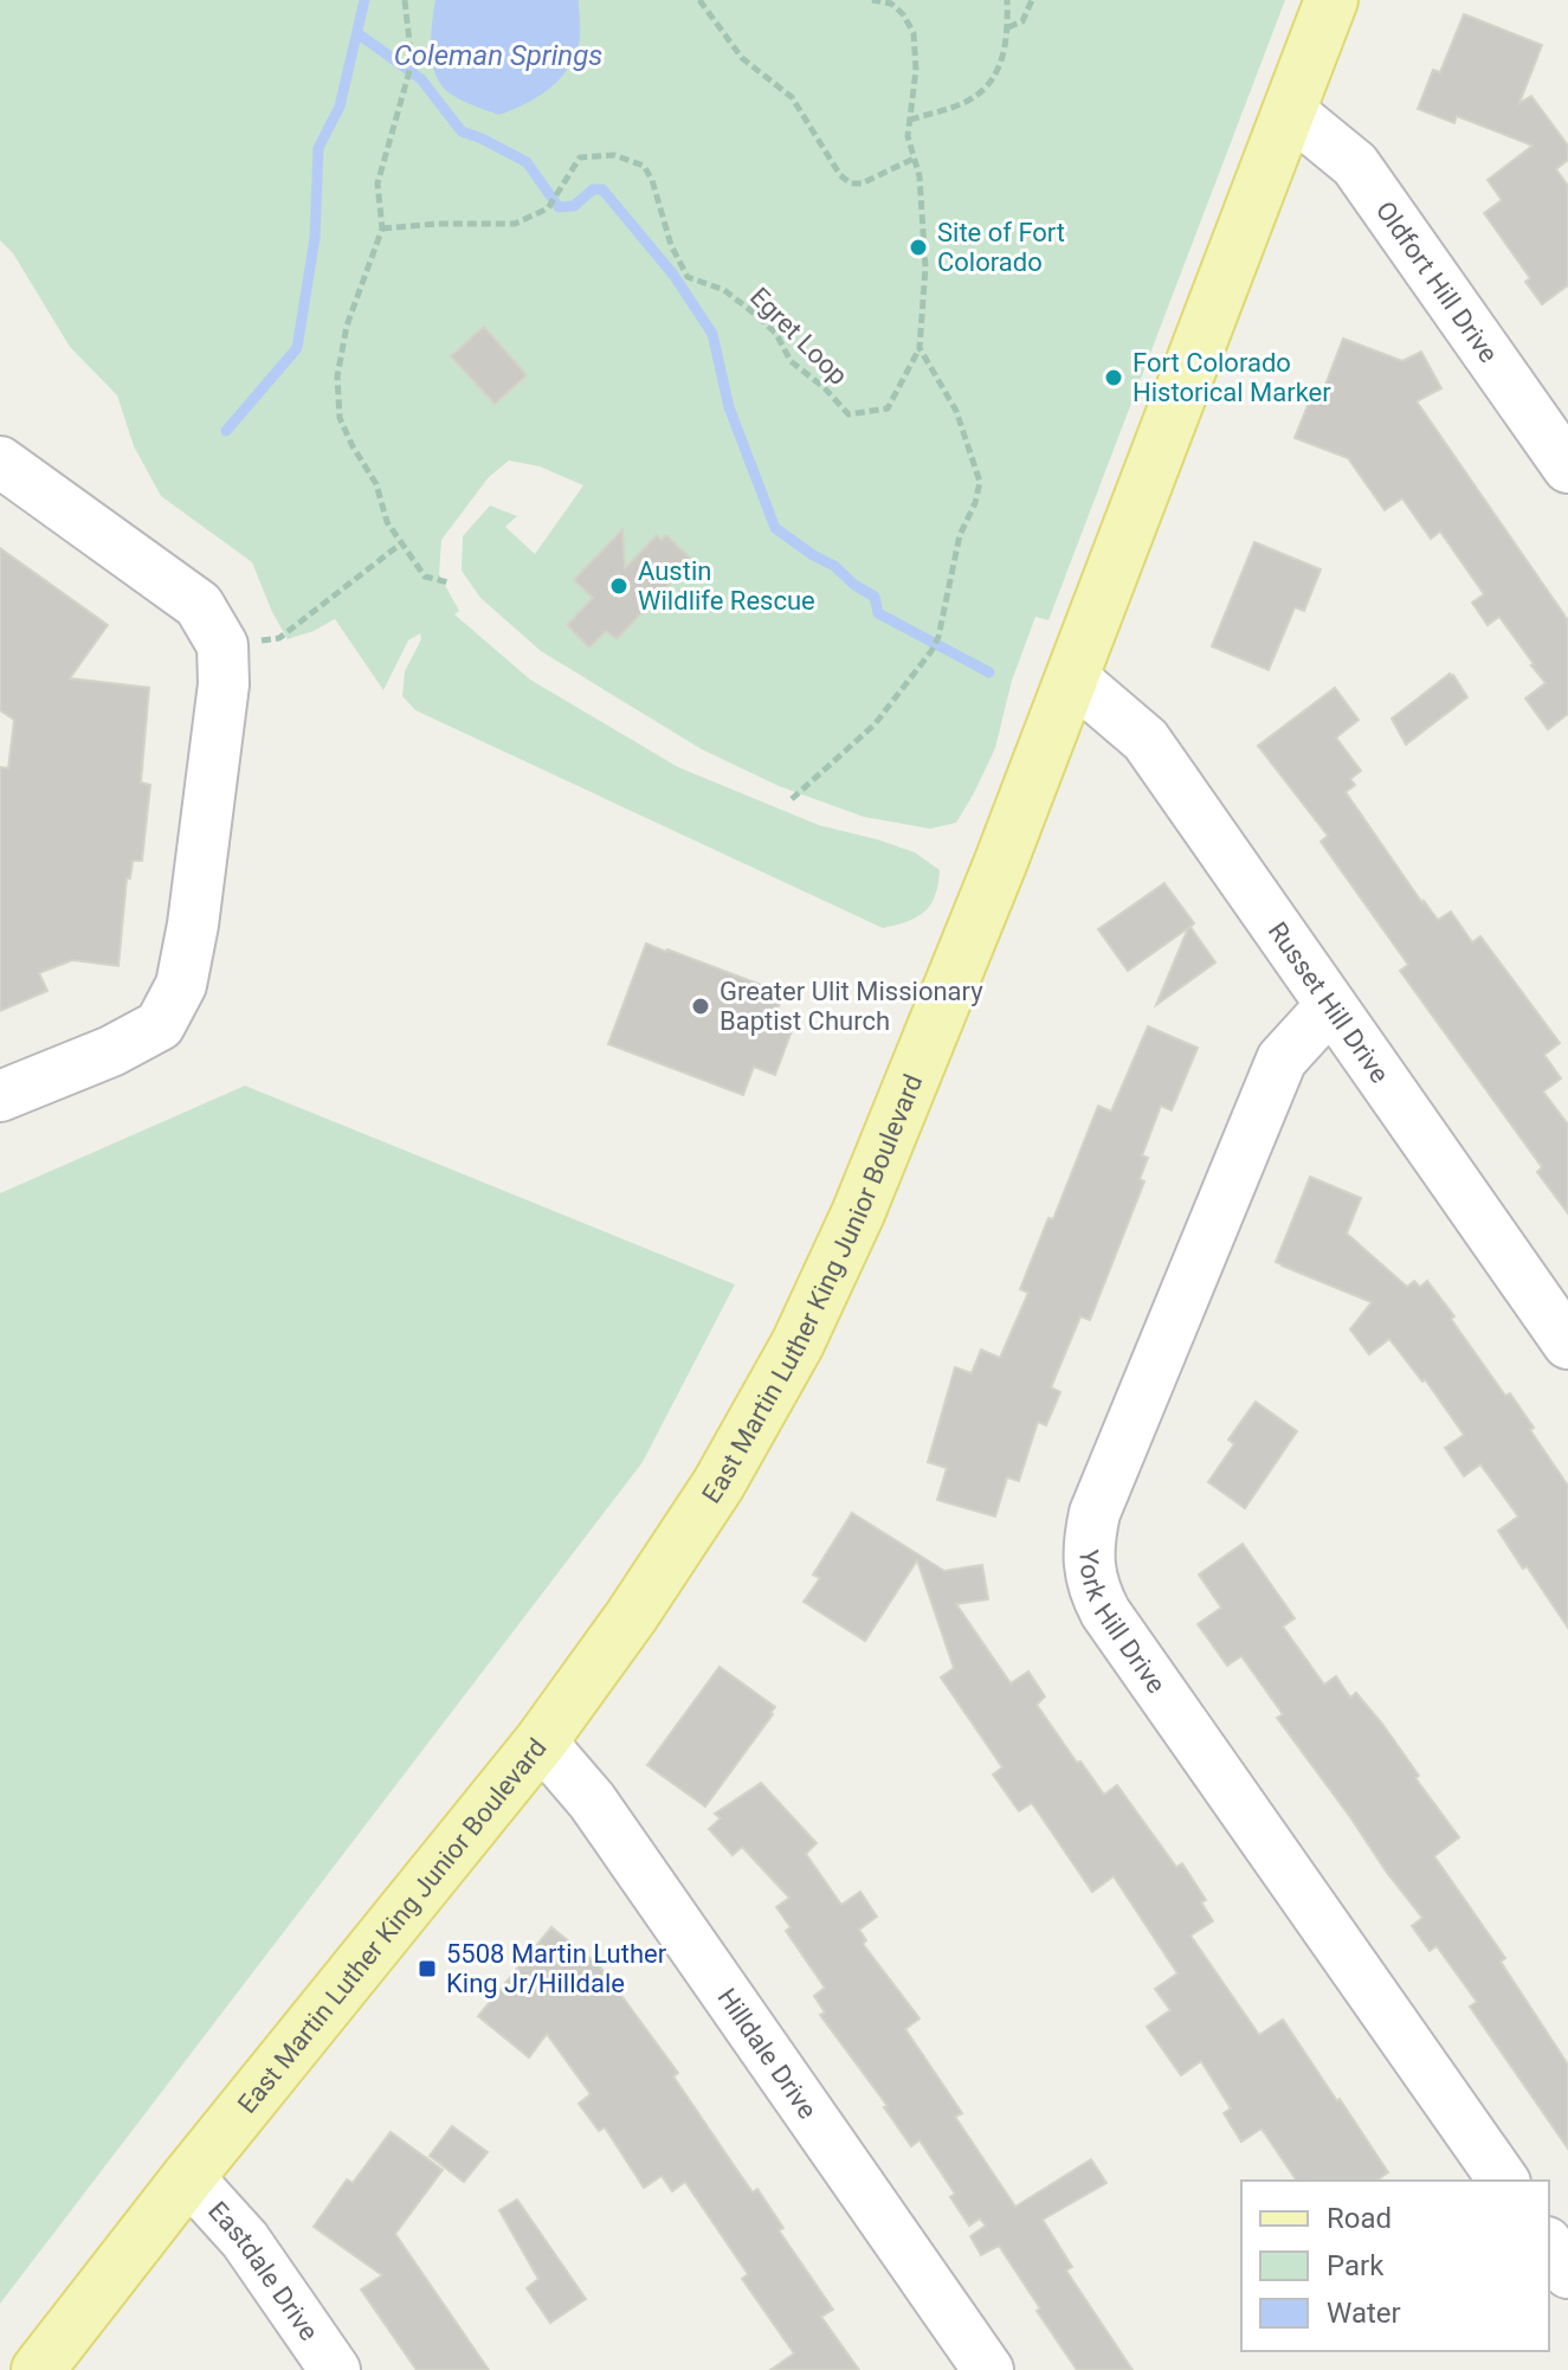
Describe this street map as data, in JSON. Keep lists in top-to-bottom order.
{
  "streets": {
    "main road": ["East Martin Luther King Junior Boulevard"],
    "street": [
      "Oldfort Hill Drive",
      "Russet Hill Drive",
      "York Hill Drive",
      "Hilldale Drive",
      "Eastdale Drive"
    ],
    "path": ["Egret Loop"]
  },
  "crossings": [
    ["Oldfort Hill Drive", "East Martin Luther King Junior Boulevard"],
    ["Russet Hill Drive", "East Martin Luther King Junior Boulevard"],
    ["Russet Hill Drive", "York Hill Drive"],
    ["East Martin Luther King Junior Boulevard", "Hilldale Drive"],
    ["East Martin Luther King Junior Boulevard", "Eastdale Drive"]
  ],
  "water": ["Coleman Springs"],
  "places": {
    "other": [
      "Site of Fort Colorado",
      "Fort Colorado Historical Marker",
      "Austin Wildlife Rescue",
      "Greater Ulit Missionary Baptist Church"
    ],
    "transit": ["5508 Martin Luther King Jr/Hilldale"]
  },
  "legend": ["Road", "Park", "Water"]
}
